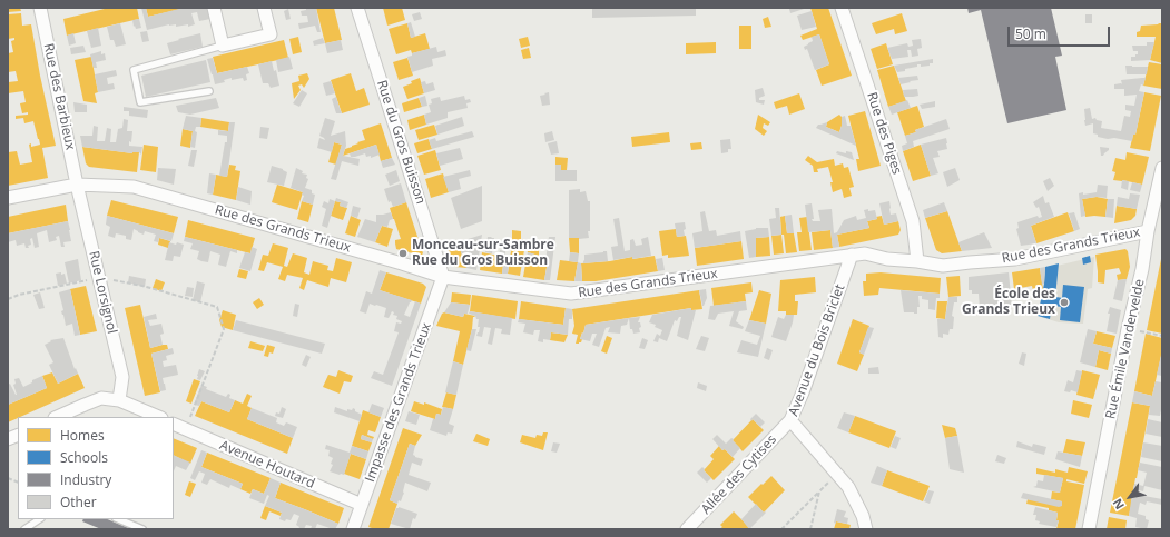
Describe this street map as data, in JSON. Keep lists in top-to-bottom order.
{
  "streets": {
    "street": [
      "Rue des Barbieux",
      "Rue des Piges",
      "Rue du Gros Buisson",
      "Rue des Grands Trieux",
      "Rue Lorsignol",
      "Rue Émile Vandervelde",
      "Avenue du Bois Briclet",
      "Impasse des Grands Trieux",
      "Avenue Houtard",
      "Allée des Cytises"
    ]
  },
  "crossings": [
    ["Rue des Barbieux", "Rue des Grands Trieux"],
    ["Rue des Barbieux", "Rue Lorsignol"],
    ["Rue des Piges", "Rue des Grands Trieux"],
    ["Rue du Gros Buisson", "Rue des Grands Trieux"],
    ["Rue du Gros Buisson", "Impasse des Grands Trieux"],
    ["Rue des Grands Trieux", "Rue Lorsignol"],
    ["Rue des Grands Trieux", "Rue Émile Vandervelde"],
    ["Rue des Grands Trieux", "Avenue du Bois Briclet"],
    ["Rue des Grands Trieux", "Impasse des Grands Trieux"],
    ["Avenue du Bois Briclet", "Allée des Cytises"],
    ["Impasse des Grands Trieux", "Avenue Houtard"]
  ],
  "places": ["Monceau-sur-Sambre Rue du Gros Buisson", "École des Grands Trieux"],
  "legend": [
    "Homes",
    "Schools",
    "Industry",
    "Other"
  ],
  "scale_bar": "50 m",
  "north": "bottom left"
}
